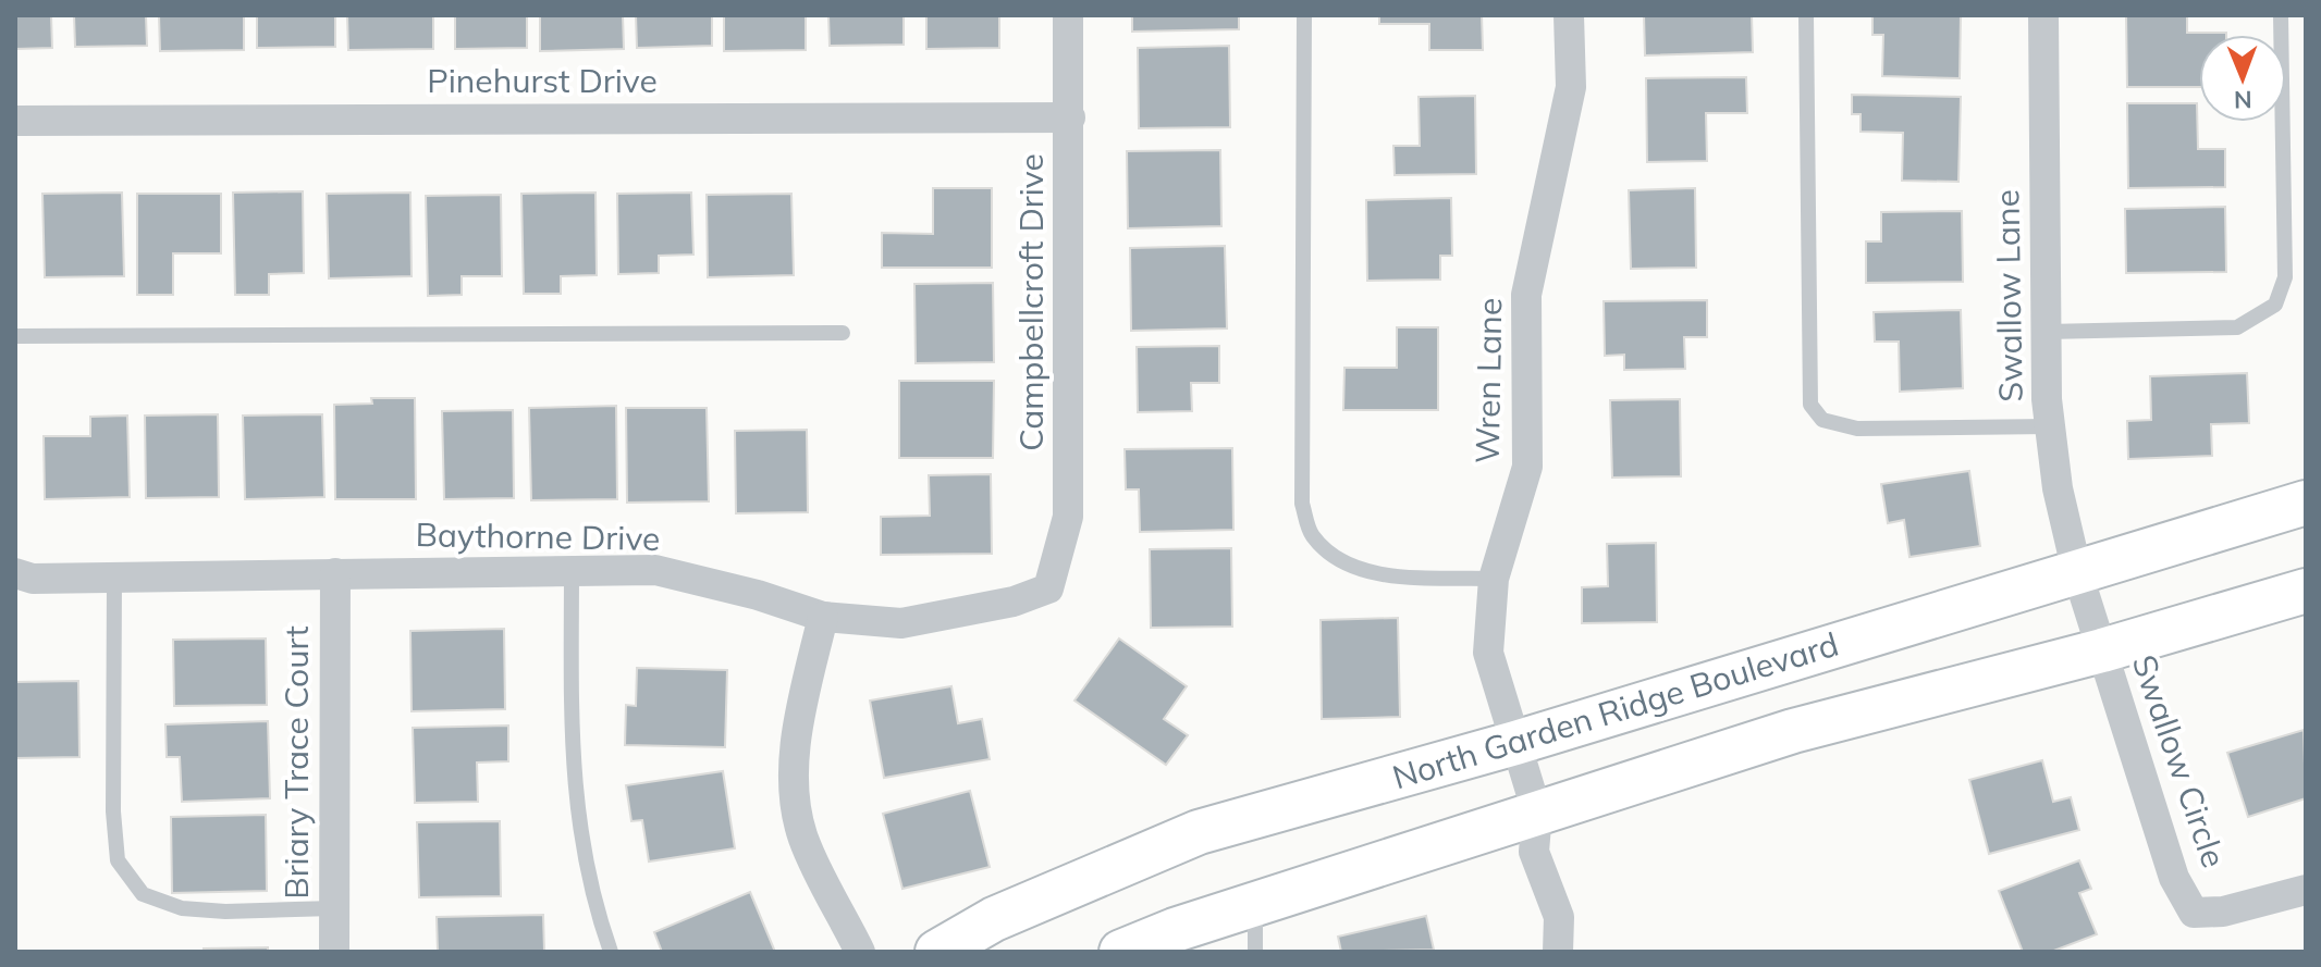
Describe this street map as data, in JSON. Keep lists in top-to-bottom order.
{
  "streets": {
    "main road": ["North Garden Ridge Boulevard"],
    "street": [
      "Pinehurst Drive",
      "Swallow Lane",
      "Campbellcroft Drive",
      "Wren Lane",
      "Baythorne Drive",
      "Swallow Circle",
      "Briary Trace Court"
    ]
  },
  "crossings": [
    ["Pinehurst Drive", "Campbellcroft Drive"],
    ["Swallow Lane", "North Garden Ridge Boulevard"],
    ["Swallow Lane", "Swallow Circle"],
    ["Campbellcroft Drive", "Baythorne Drive"],
    ["Wren Lane", "North Garden Ridge Boulevard"],
    ["Baythorne Drive", "Briary Trace Court"],
    ["North Garden Ridge Boulevard", "Swallow Circle"]
  ],
  "north": "bottom"
}
